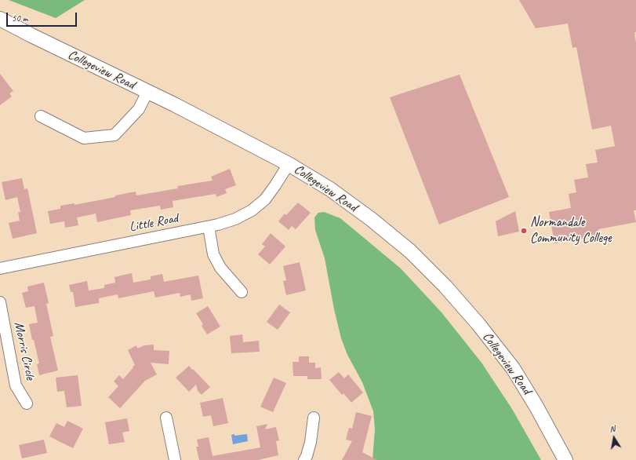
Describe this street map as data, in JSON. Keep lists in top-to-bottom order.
{
  "streets": {
    "street": ["Collegeview Road", "Little Road", "Morris Circle"]
  },
  "crossings": [
    ["Collegeview Road", "Little Road"]
  ],
  "places": ["Normandale Community College"],
  "scale_bar": "50 m",
  "north": "top"
}
